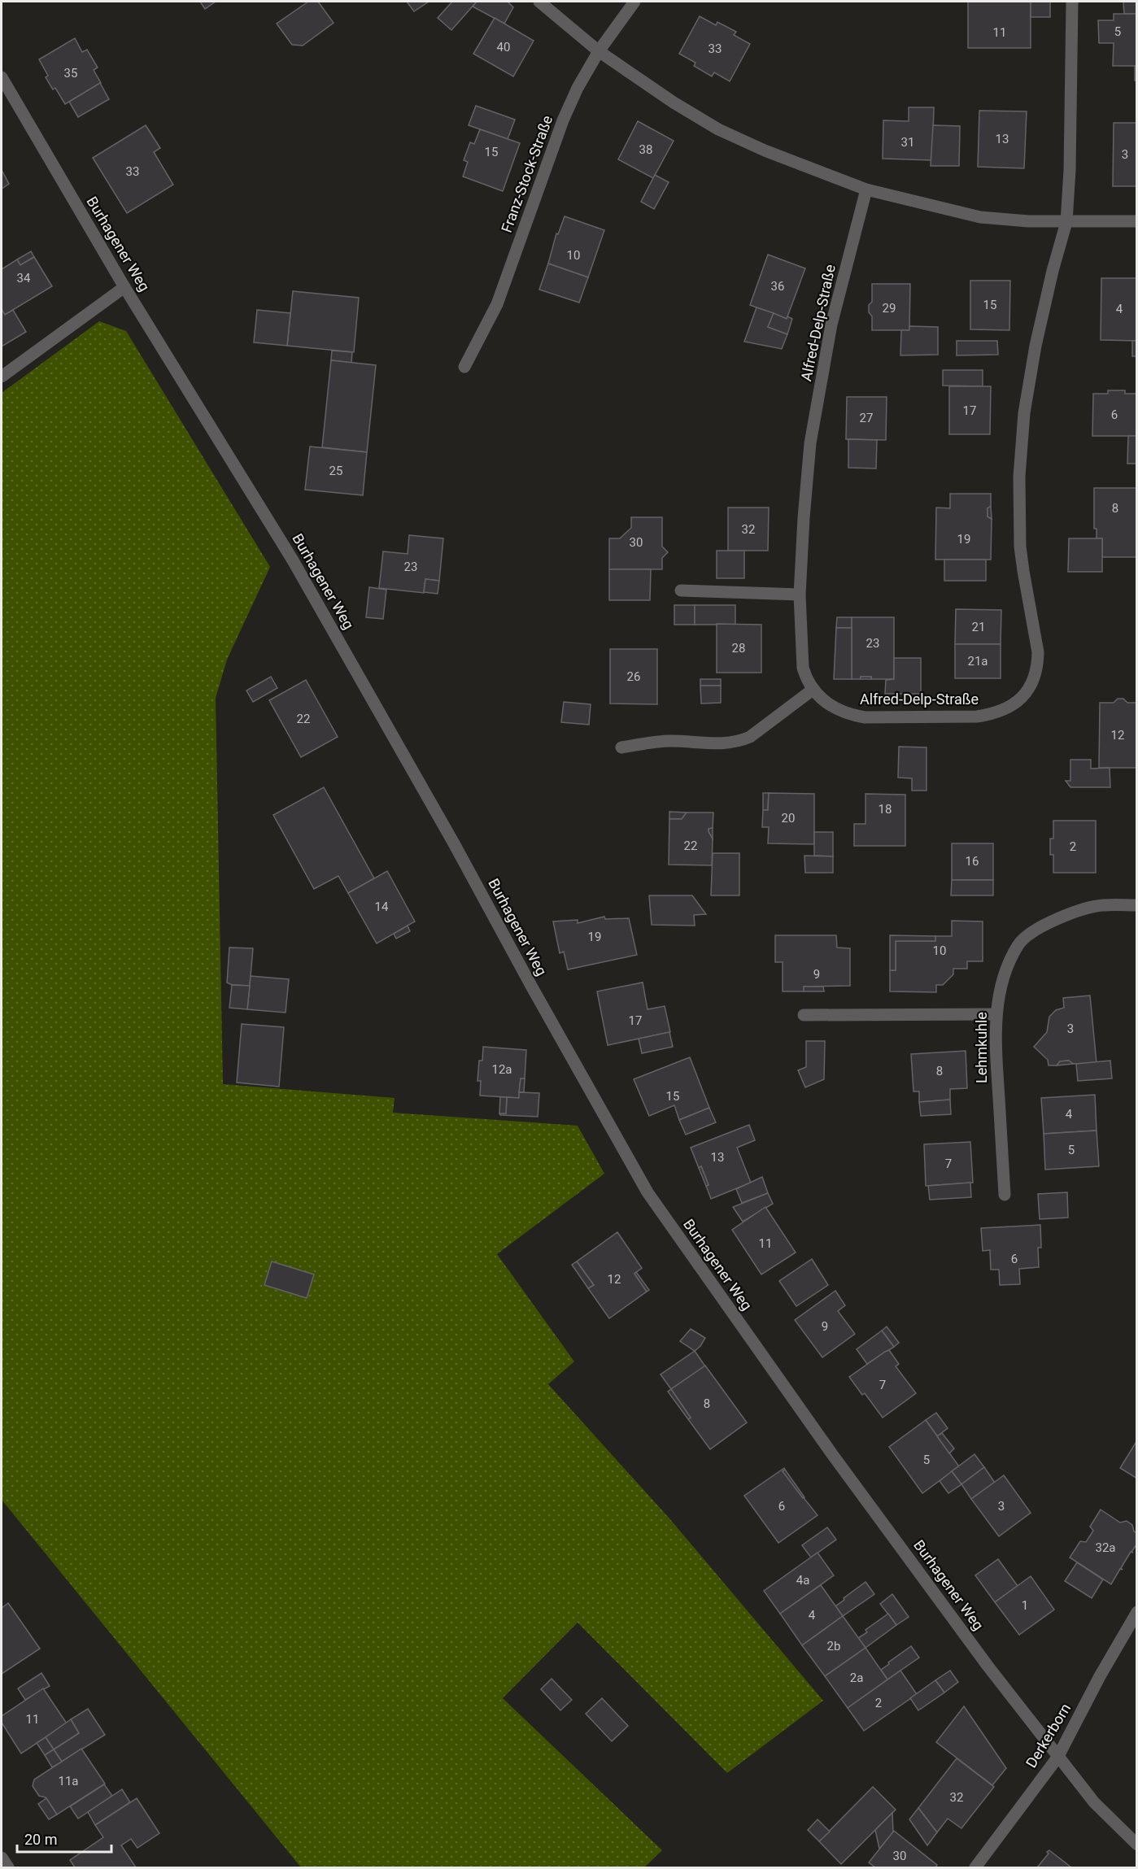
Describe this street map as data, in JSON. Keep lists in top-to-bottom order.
{
  "streets": {
    "street": [
      "Franz-Stock-Straße",
      "Burhagener Weg",
      "Alfred-Delp-Straße",
      "Lehmkuhle",
      "Derkerborn"
    ]
  },
  "crossings": [
    ["Burhagener Weg", "Derkerborn"]
  ],
  "house_numbers": [
    "5",
    "11",
    "40",
    "33",
    "35",
    "13",
    "31",
    "38",
    "15",
    "3",
    "33",
    "10",
    "34",
    "36",
    "15",
    "29",
    "4",
    "17",
    "6",
    "27",
    "25",
    "8",
    "32",
    "19",
    "30",
    "23",
    "21",
    "23",
    "28",
    "21a",
    "26",
    "22",
    "12",
    "18",
    "20",
    "22",
    "2",
    "16",
    "14",
    "19",
    "10",
    "9",
    "17",
    "3",
    "12a",
    "8",
    "15",
    "4",
    "5",
    "13",
    "7",
    "11",
    "6",
    "12",
    "9",
    "7",
    "8",
    "5",
    "6",
    "3",
    "32a",
    "4a",
    "1",
    "4",
    "2b",
    "2a",
    "2",
    "11",
    "11a",
    "32",
    "30"
  ],
  "scale_bar": "20 m"
}
